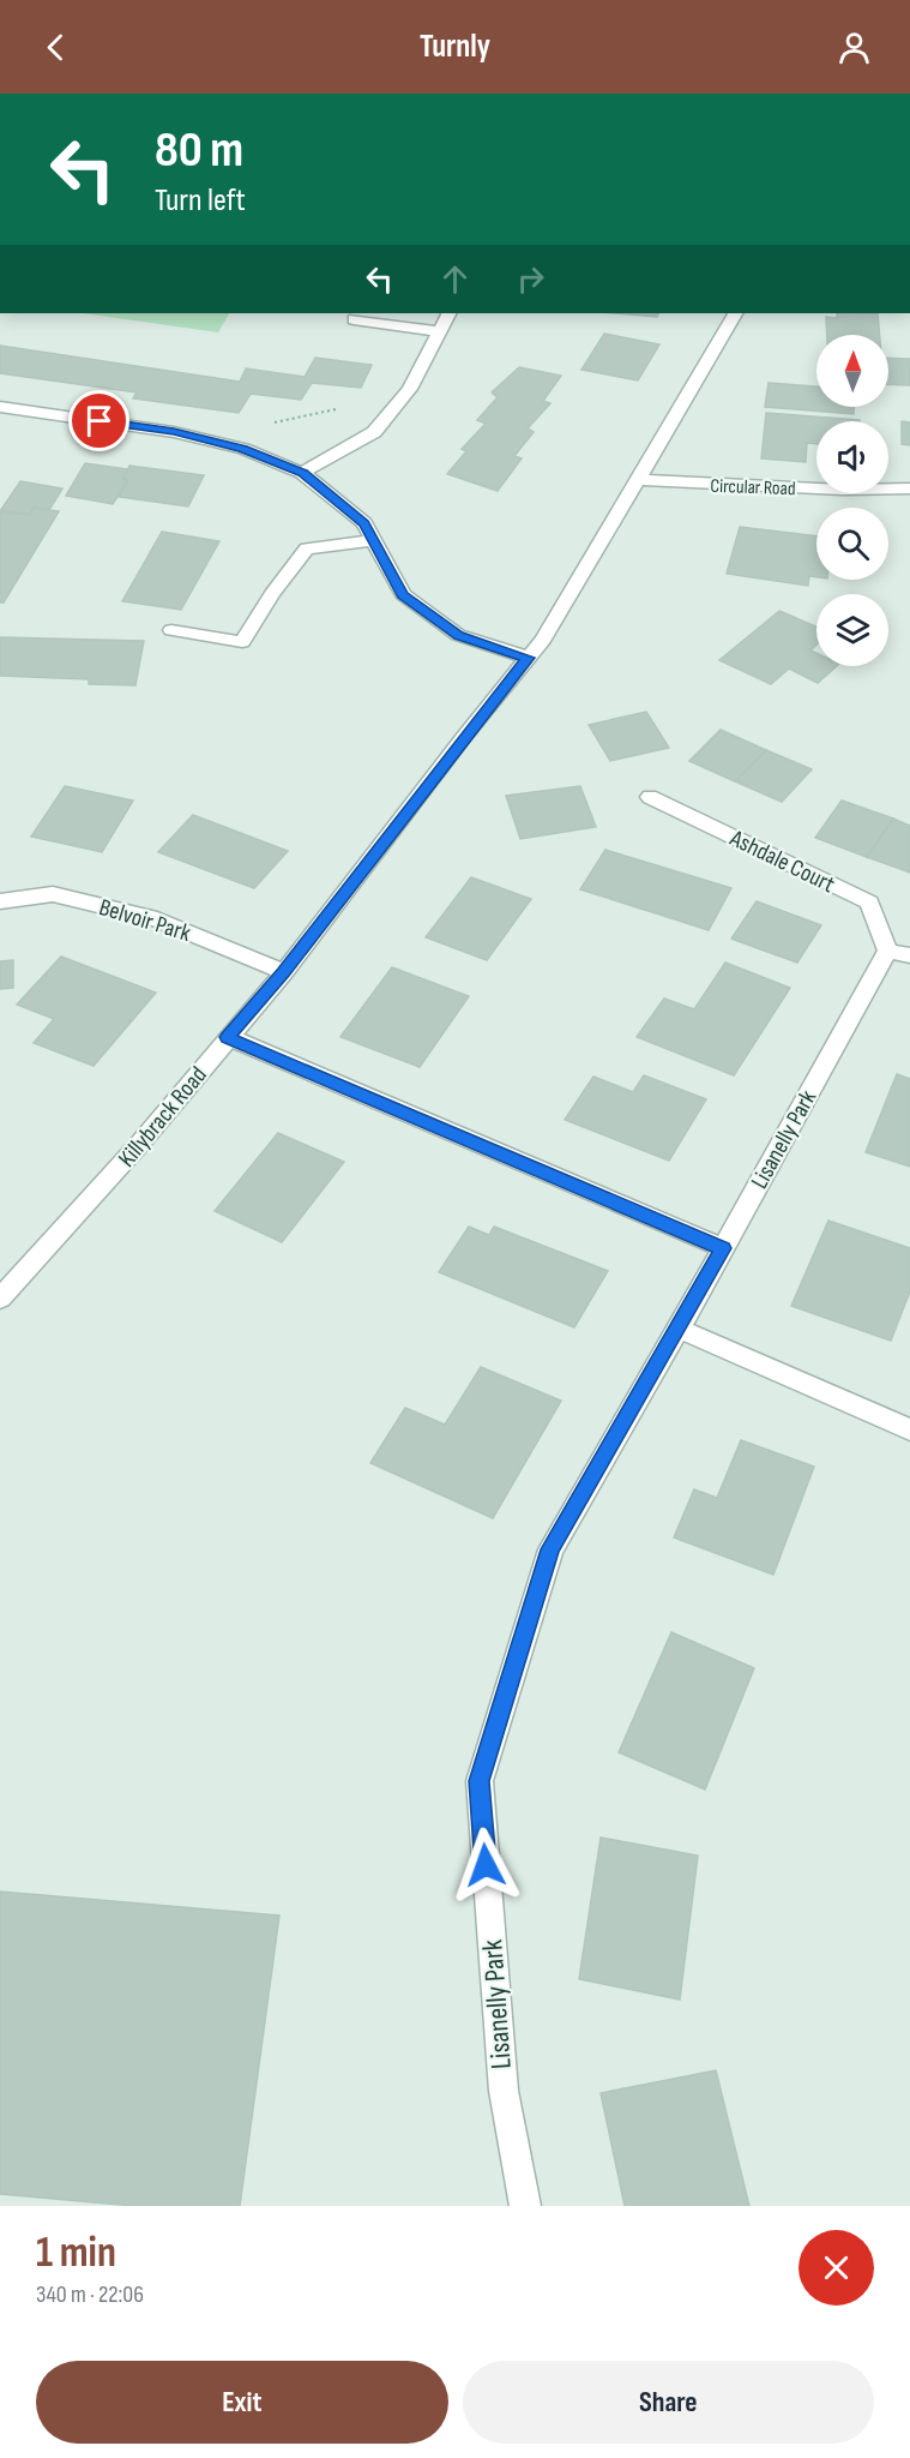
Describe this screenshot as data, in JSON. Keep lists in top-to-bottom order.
{
  "streets": {
    "street": [
      "Circular Road",
      "Ashdale Court",
      "Belvoir Park",
      "Killybrack Road",
      "Lisanelly Park"
    ]
  },
  "crossings": [
    ["Circular Road", "Killybrack Road"],
    ["Ashdale Court", "Lisanelly Park"],
    ["Belvoir Park", "Killybrack Road"]
  ],
  "north": "top",
  "page": {
    "header": "Turnly",
    "turn": ["80 m", "Turn left"],
    "heading": ["1 min", "340 m · 22:06"],
    "buttons": ["Exit", "Share"]
  }
}
